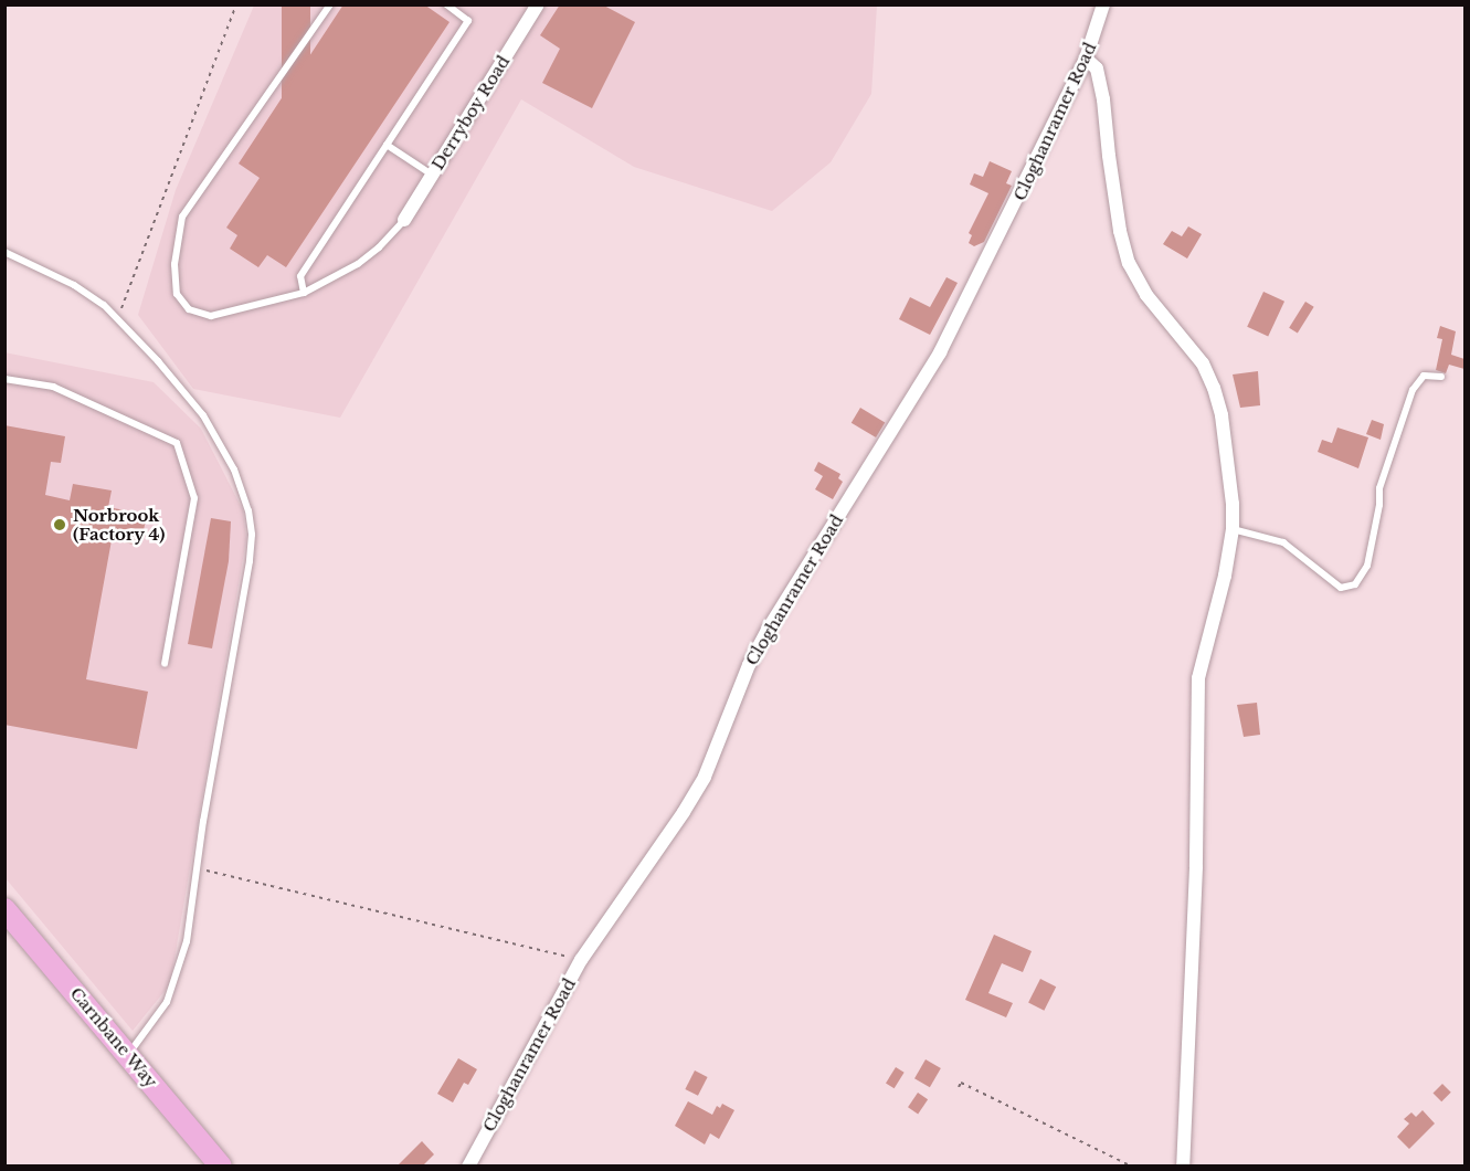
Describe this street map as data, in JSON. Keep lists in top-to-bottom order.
{
  "streets": {
    "highway": ["Carnbane Way"],
    "street": ["Derryboy Road", "Cloghanramer Road"]
  },
  "places": ["Norbrook (Factory 4)"]
}
